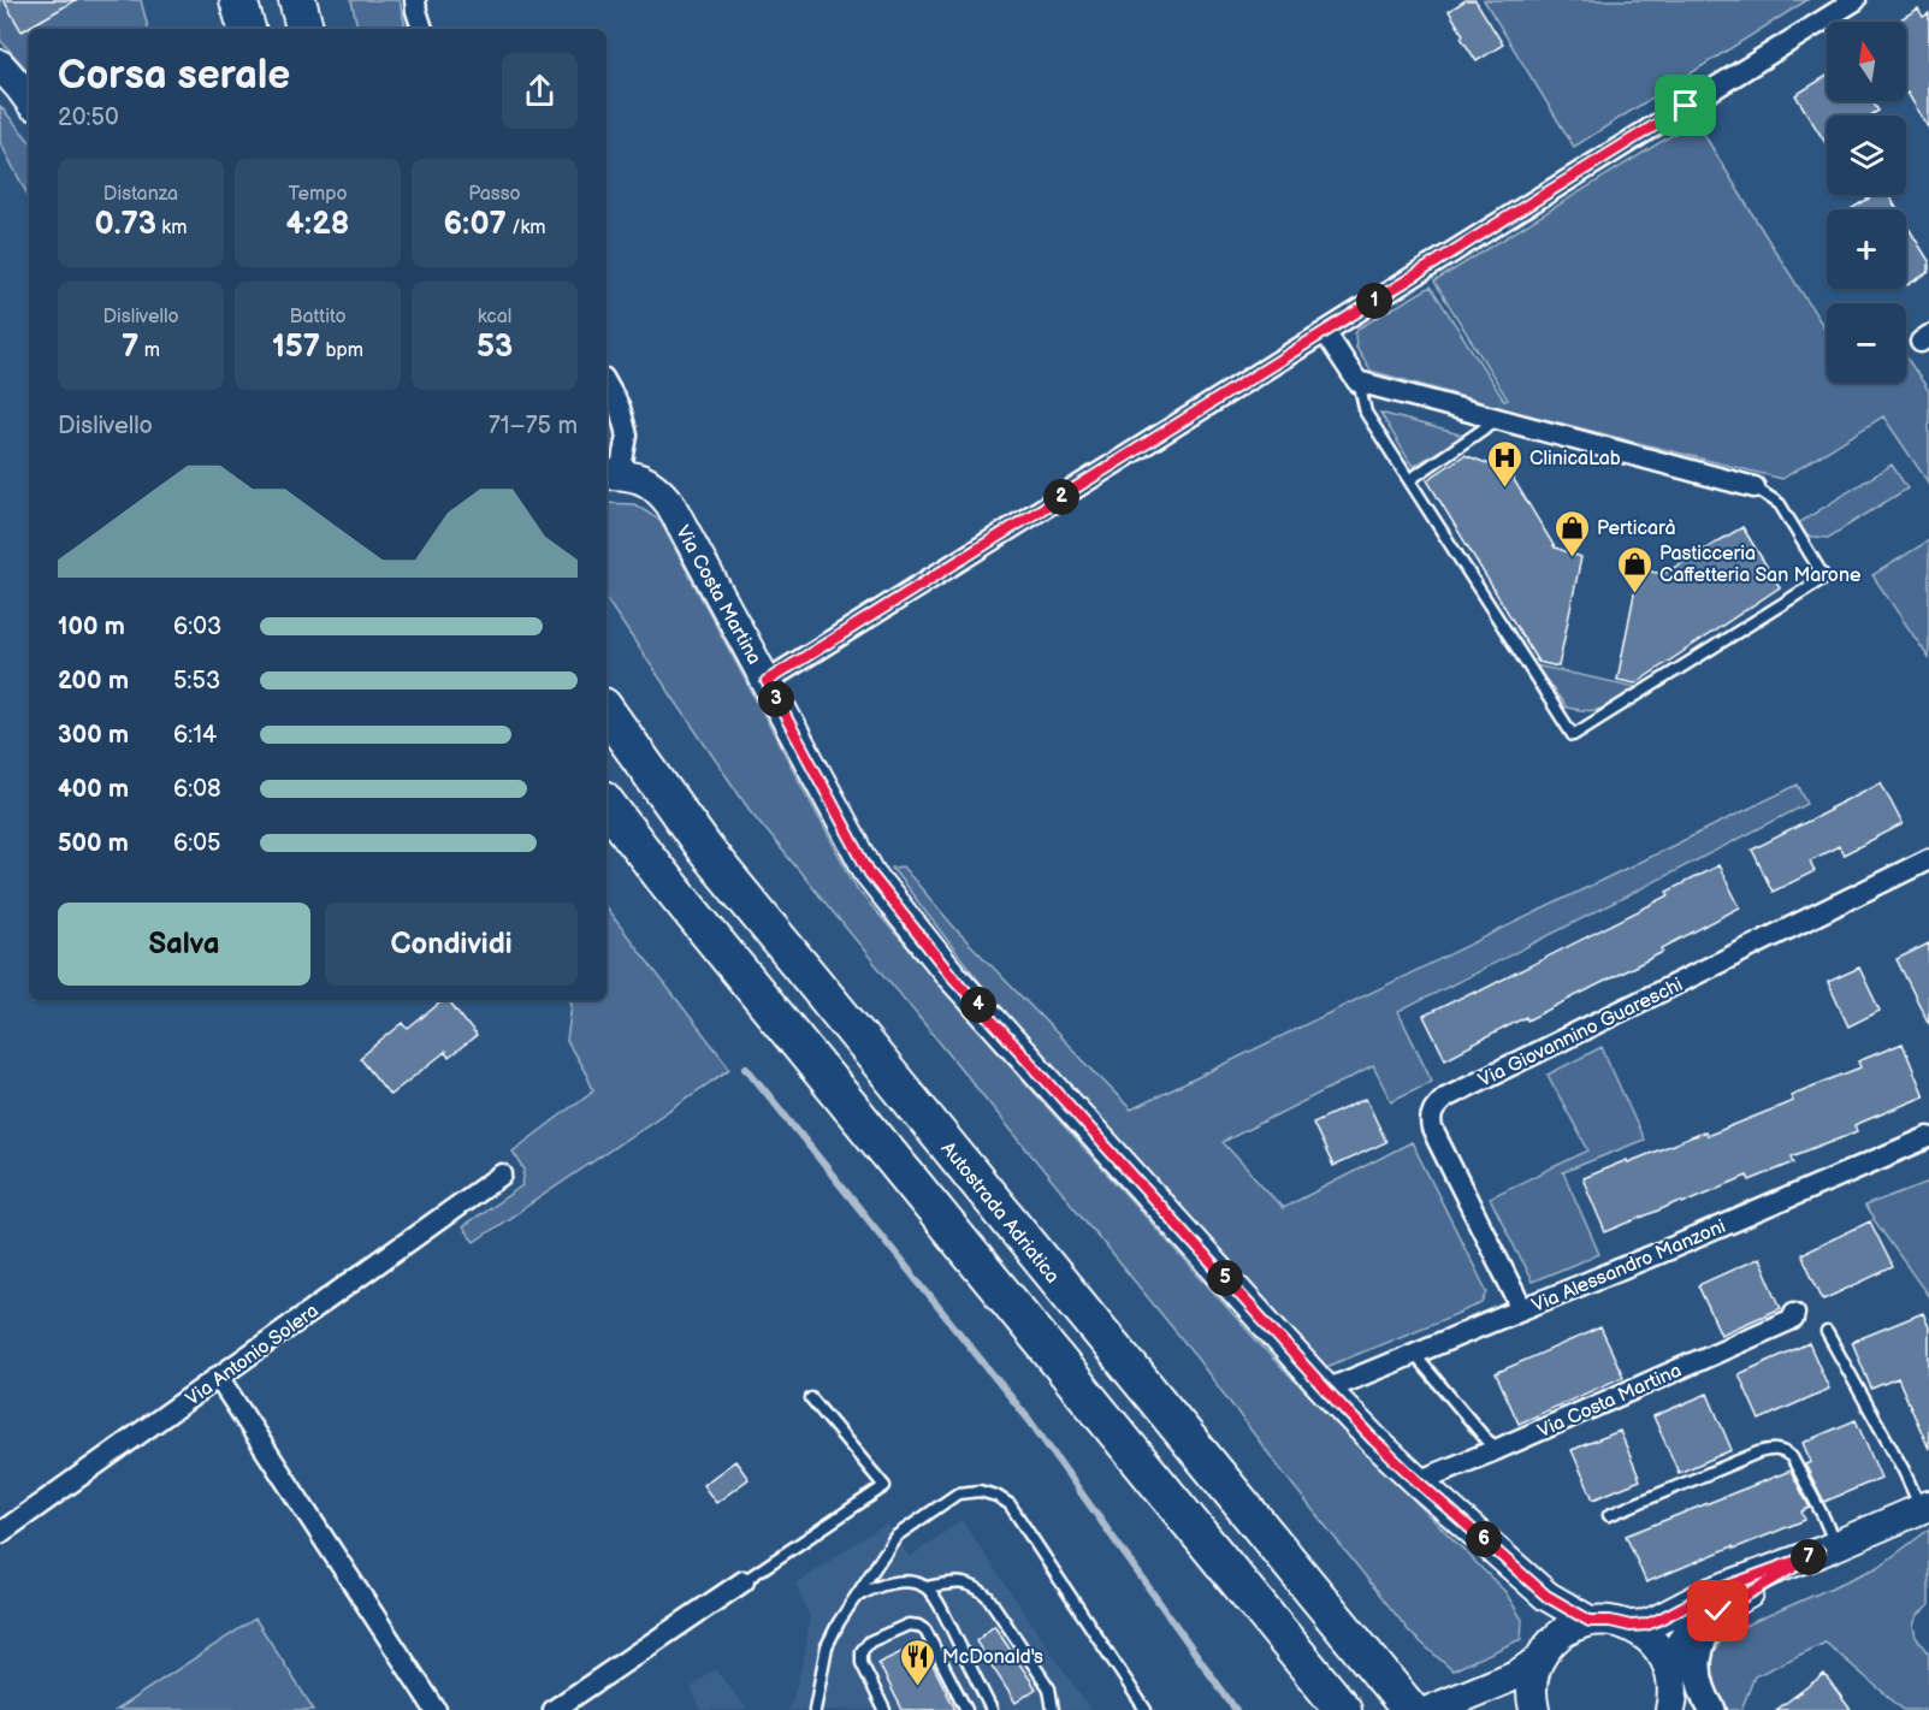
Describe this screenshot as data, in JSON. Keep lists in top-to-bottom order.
{
  "streets": {
    "highway": ["Autostrada Adriatica"],
    "main road": ["Via Costa Martina"],
    "street": ["Via Giovannino Guareschi", "Via Alessandro Manzoni", "Via Antonio Solera"]
  },
  "crossings": [
    ["Via Costa Martina", "Via Alessandro Manzoni"],
    ["Via Giovannino Guareschi", "Via Alessandro Manzoni"]
  ],
  "places": {
    "hospital": ["ClinicaLab"],
    "shop": ["Perticarà", "Pasticceria Caffetteria San Marone"],
    "restaurant": ["McDonald's"]
  },
  "north": "top",
  "page": {
    "map_buttons": ["+", "−"],
    "heading": ["Corsa serale", "20:50"],
    "stats": [
      ["Distanza", "0.73 km"],
      ["Tempo", "4:28"],
      ["Passo", "6:07 /km"],
      ["Dislivello", "7 m"],
      ["Battito", "157 bpm"],
      ["kcal", "53"]
    ],
    "pins": [
      "1",
      "2",
      "3",
      "4",
      "5",
      "6",
      "7"
    ],
    "chart": ["Dislivello", "71–75 m"],
    "list": [
      {
        "name": "100 m",
        "note": "6:03"
      },
      {
        "name": "200 m",
        "note": "5:53"
      },
      {
        "name": "300 m",
        "note": "6:14"
      },
      {
        "name": "400 m",
        "note": "6:08"
      },
      {
        "name": "500 m",
        "note": "6:05"
      }
    ],
    "buttons": ["Salva", "Condividi"]
  }
}
